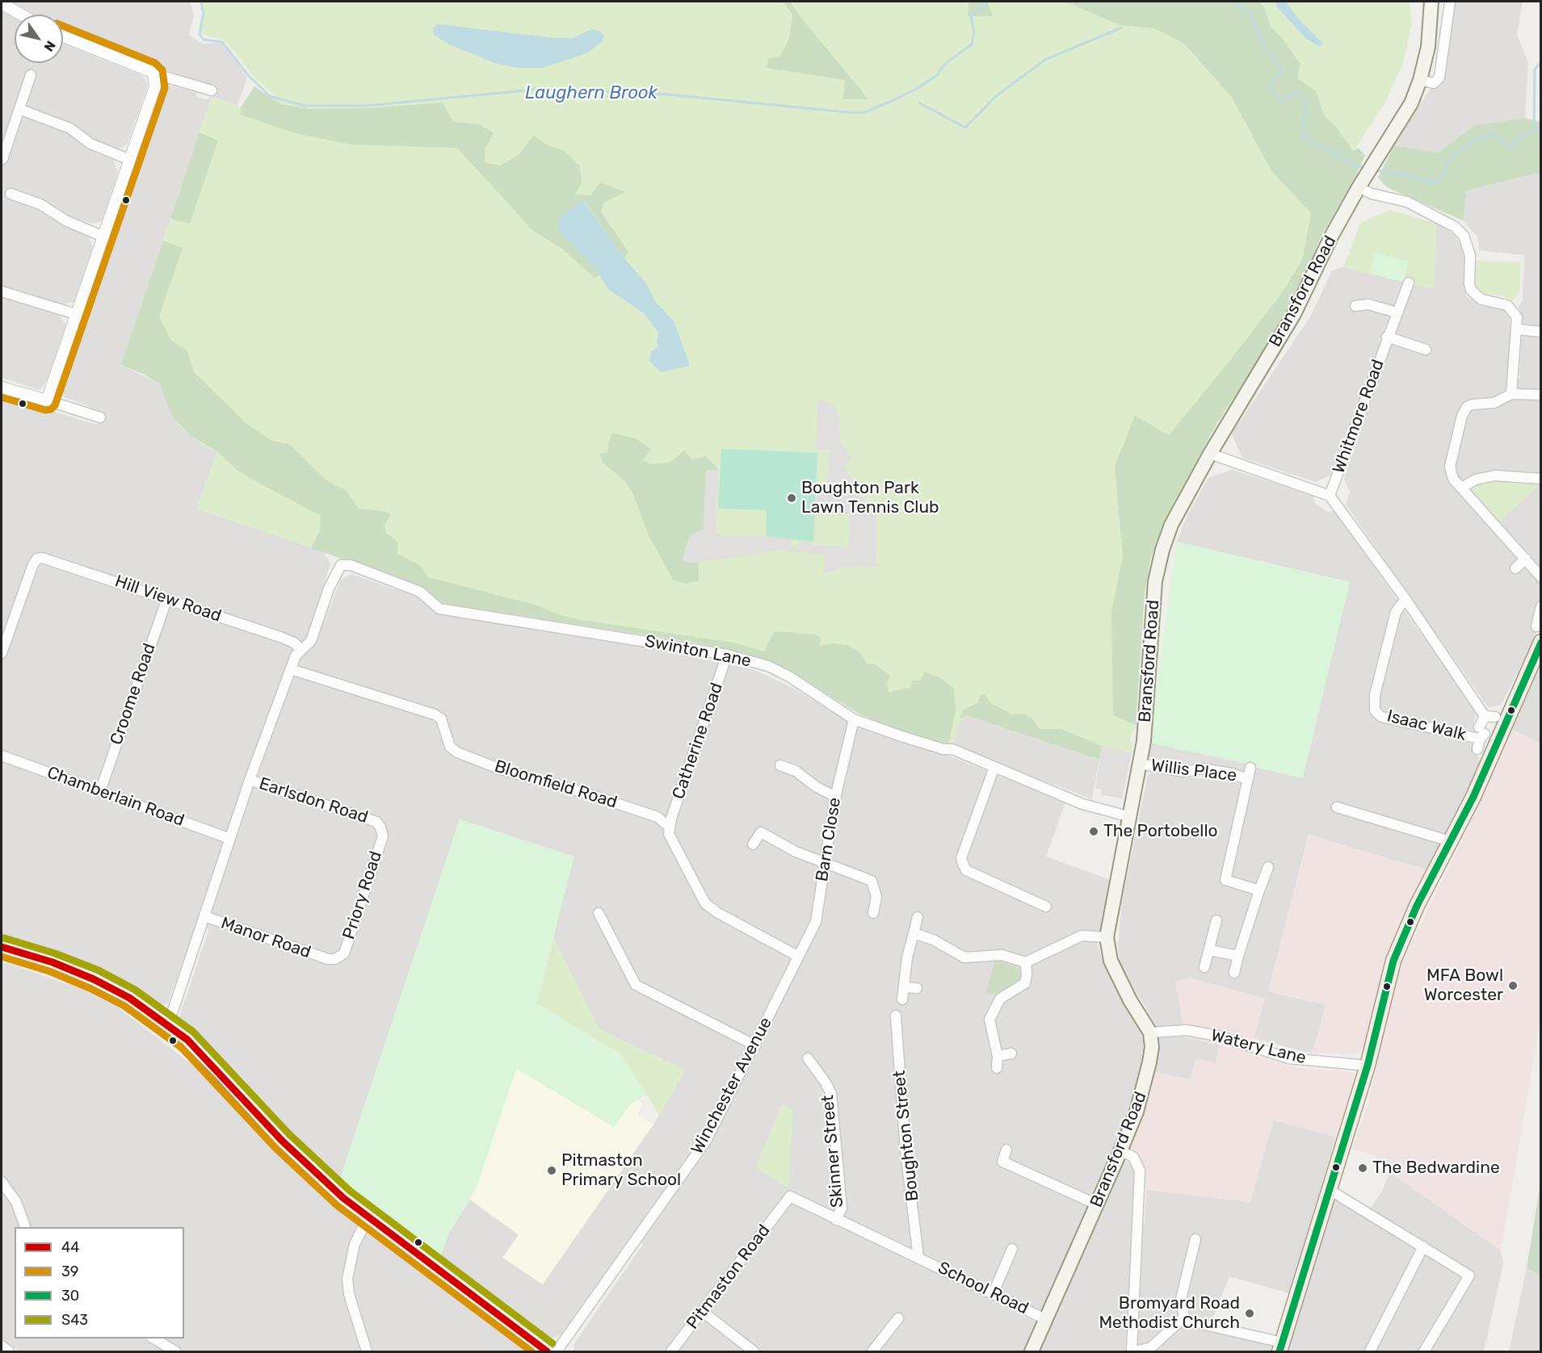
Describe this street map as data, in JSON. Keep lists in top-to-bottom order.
{
  "streets": {
    "main road": ["Bransford Road"],
    "street": [
      "Whitmore Road",
      "Hill View Road",
      "Swinton Lane",
      "Croome Road",
      "Isaac Walk",
      "Catherine Road",
      "Willis Place",
      "Bloomfield Road",
      "Chamberlain Road",
      "Earlsdon Road",
      "Barn Close",
      "Priory Road",
      "Manor Road",
      "Watery Lane",
      "Winchester Avenue",
      "Boughton Street",
      "Skinner Street",
      "Pitmaston Road",
      "School Road"
    ]
  },
  "crossings": [
    ["Bransford Road", "Swinton Lane"],
    ["Bransford Road", "Willis Place"],
    ["Bransford Road", "Watery Lane"],
    ["Bransford Road", "School Road"],
    ["Hill View Road", "Swinton Lane"],
    ["Hill View Road", "Croome Road"],
    ["Swinton Lane", "Catherine Road"],
    ["Swinton Lane", "Bloomfield Road"],
    ["Swinton Lane", "Chamberlain Road"],
    ["Swinton Lane", "Earlsdon Road"],
    ["Swinton Lane", "Barn Close"],
    ["Swinton Lane", "Manor Road"],
    ["Croome Road", "Chamberlain Road"],
    ["Catherine Road", "Bloomfield Road"],
    ["Earlsdon Road", "Priory Road"],
    ["Barn Close", "Winchester Avenue"],
    ["Priory Road", "Manor Road"],
    ["Boughton Street", "School Road"],
    ["Skinner Street", "School Road"],
    ["Pitmaston Road", "School Road"]
  ],
  "water": ["Laughern Brook"],
  "places": [
    "Boughton Park Lawn Tennis Club",
    "The Portobello",
    "MFA Bowl Worcester",
    "The Bedwardine",
    "Pitmaston Primary School",
    "Bromyard Road Methodist Church"
  ],
  "lines": [
    "transit line 39",
    "transit line 30",
    "transit line S43",
    "transit line 44"
  ],
  "legend": [
    "44",
    "39",
    "30",
    "S43"
  ],
  "north": "bottom right"
}
